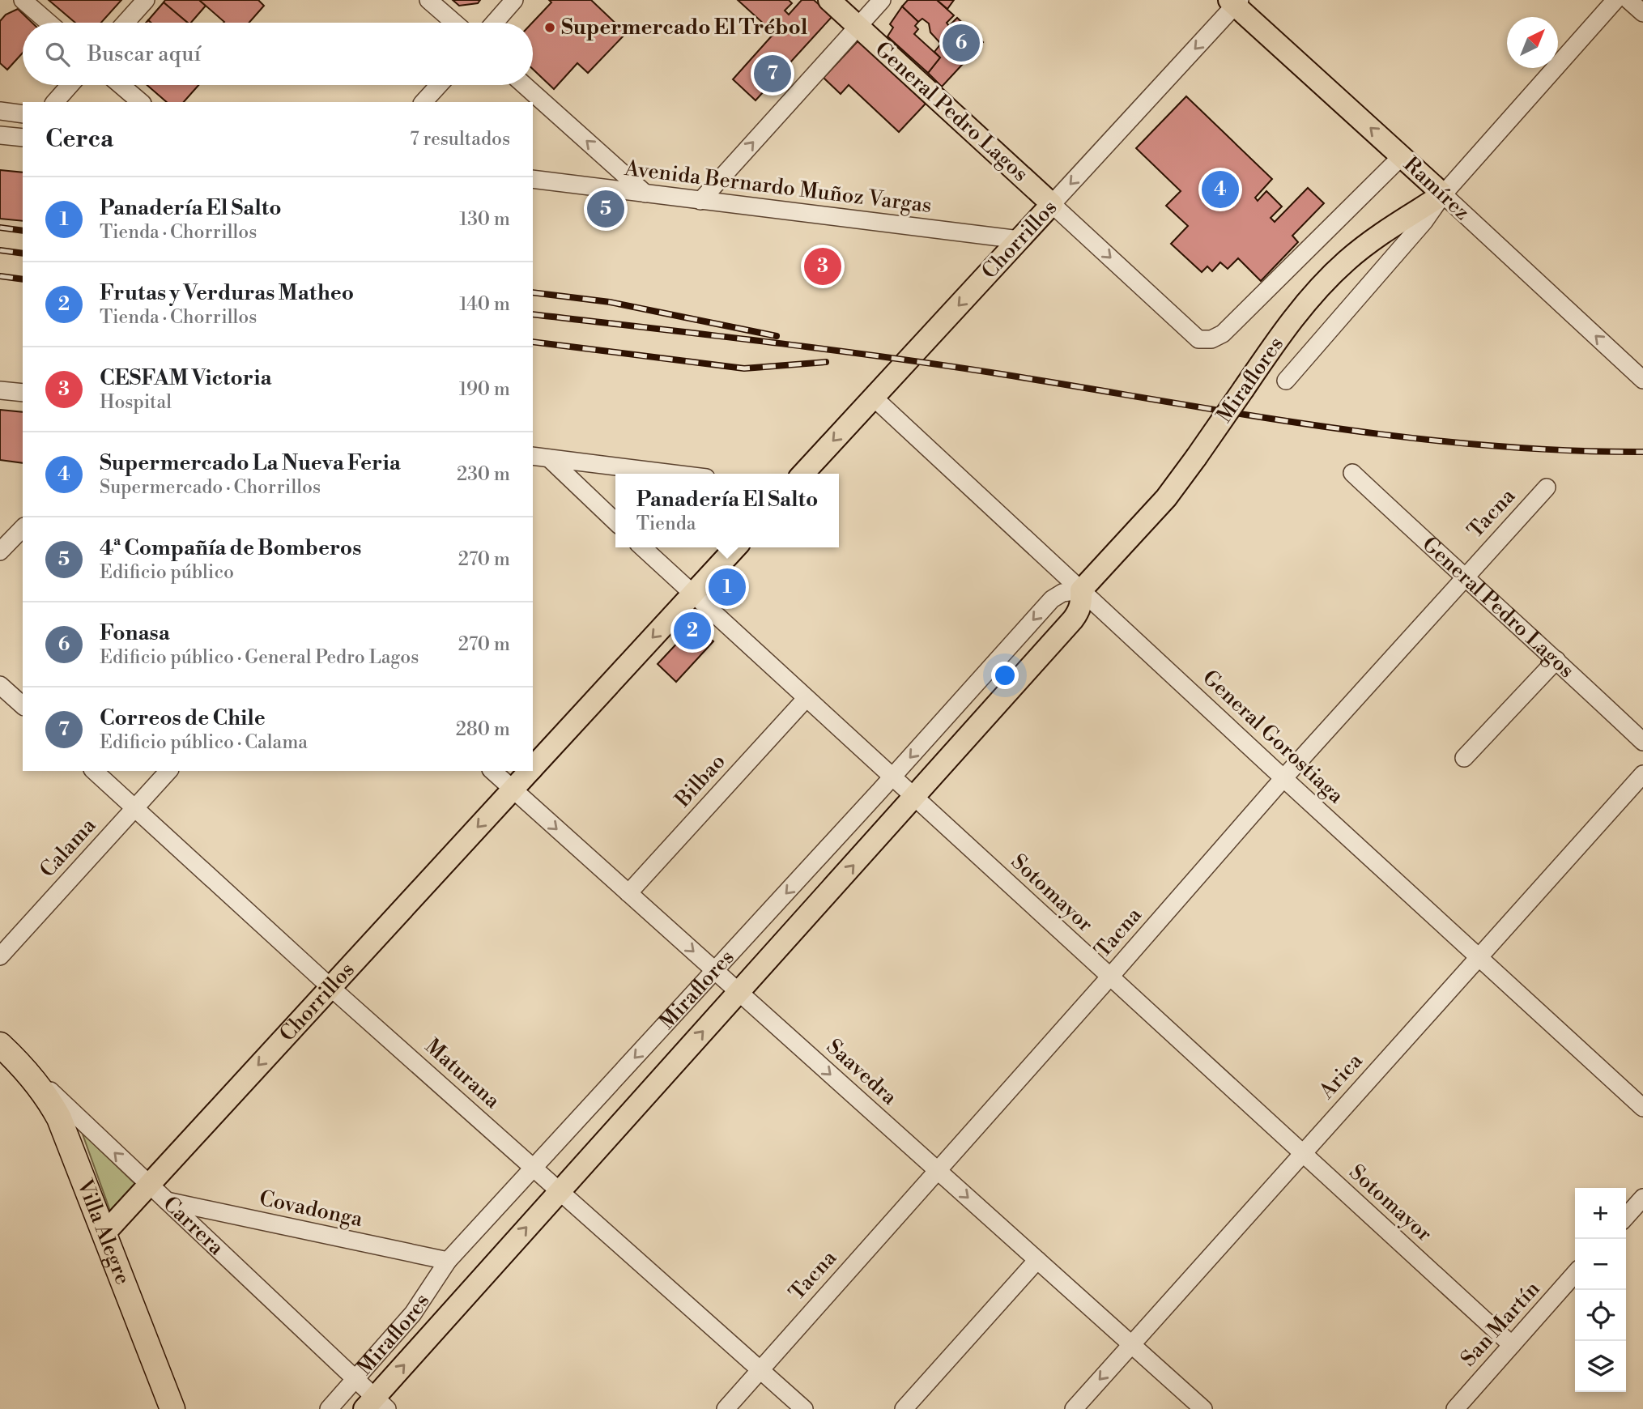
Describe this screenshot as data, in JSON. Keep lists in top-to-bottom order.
{
  "streets": {
    "highway": ["Carrera", "Villa Alegre"],
    "main road": [
      "General Pedro Lagos",
      "Ramírez",
      "Chorrillos",
      "Miraflores"
    ],
    "street": [
      "Avenida Bernardo Muñoz Vargas",
      "Tacna",
      "General Gorostiaga",
      "Bilbao",
      "Calama",
      "Sotomayor",
      "Saavedra",
      "Maturana",
      "Arica",
      "Covadonga",
      "San Martín"
    ]
  },
  "crossings": [
    ["General Pedro Lagos", "Ramírez"],
    ["General Pedro Lagos", "Chorrillos"],
    ["General Pedro Lagos", "Tacna"],
    ["Avenida Bernardo Muñoz Vargas", "Chorrillos"],
    ["Ramírez", "Chorrillos"],
    ["Ramírez", "Miraflores"],
    ["Chorrillos", "General Gorostiaga"],
    ["Chorrillos", "Sotomayor"],
    ["Chorrillos", "Saavedra"],
    ["Chorrillos", "Maturana"],
    ["Chorrillos", "Carrera"],
    ["Chorrillos", "Villa Alegre"],
    ["Miraflores", "General Gorostiaga"],
    ["Miraflores", "Sotomayor"],
    ["Miraflores", "Saavedra"],
    ["Miraflores", "Maturana"],
    ["Miraflores", "Covadonga"],
    ["Miraflores", "Carrera"],
    ["Tacna", "General Gorostiaga"],
    ["Tacna", "Sotomayor"],
    ["Tacna", "Saavedra"],
    ["Tacna", "Maturana"],
    ["General Gorostiaga", "Arica"],
    ["Bilbao", "Sotomayor"],
    ["Bilbao", "Saavedra"],
    ["Calama", "Maturana"],
    ["Sotomayor", "Arica"],
    ["Sotomayor", "San Martín"],
    ["Saavedra", "Arica"],
    ["Covadonga", "Carrera"],
    ["Carrera", "Villa Alegre"]
  ],
  "one_way": ["Ramírez", "Chorrillos", "Saavedra"],
  "places": ["Supermercado El Trébol"],
  "north": "top right",
  "page": {
    "pins": [
      "6",
      "7",
      "4",
      "5",
      "3",
      "1",
      "2"
    ],
    "search": "Buscar aquí",
    "heading": ["Cerca", "7 resultados"],
    "list": [
      {
        "mark": "1",
        "name": "Panadería El Salto",
        "note": "Tienda · Chorrillos",
        "value": "130 m"
      },
      {
        "mark": "2",
        "name": "Frutas y Verduras Matheo",
        "note": "Tienda · Chorrillos",
        "value": "140 m"
      },
      {
        "mark": "3",
        "name": "CESFAM Victoria",
        "note": "Hospital",
        "value": "190 m"
      },
      {
        "mark": "4",
        "name": "Supermercado La Nueva Feria",
        "note": "Supermercado · Chorrillos",
        "value": "230 m"
      },
      {
        "mark": "5",
        "name": "4ª Compañía de Bomberos",
        "note": "Edificio público",
        "value": "270 m"
      },
      {
        "mark": "6",
        "name": "Fonasa",
        "note": "Edificio público · General Pedro Lagos",
        "value": "270 m"
      },
      {
        "mark": "7",
        "name": "Correos de Chile",
        "note": "Edificio público · Calama",
        "value": "280 m"
      }
    ],
    "popup": ["Panadería El Salto", "Tienda"],
    "map_buttons": ["+", "−"]
  }
}
